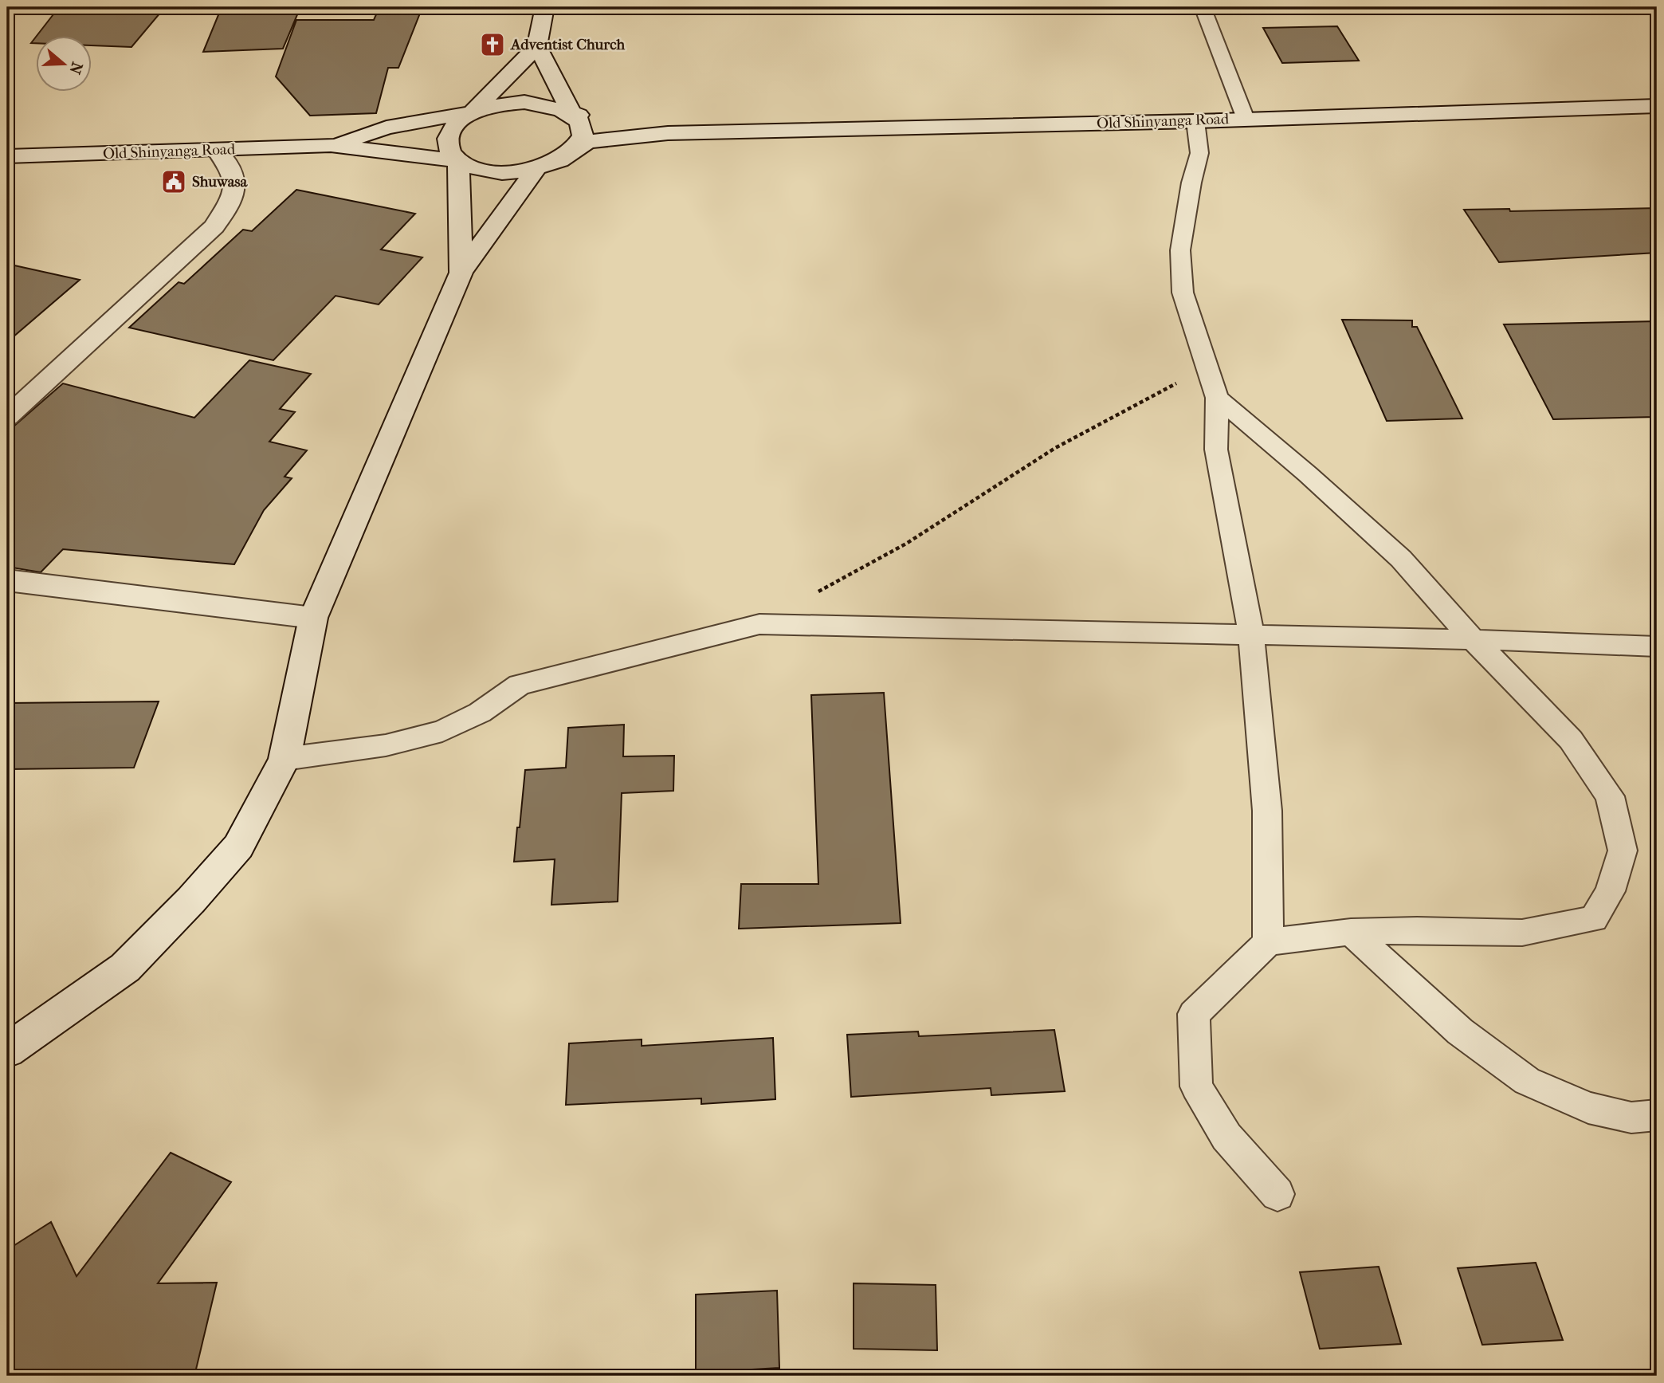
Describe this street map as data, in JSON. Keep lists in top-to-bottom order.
{
  "streets": {
    "main road": ["Old Shinyanga Road"]
  },
  "places": {
    "church": ["Adventist Church"],
    "public building": ["Shuwasa"]
  },
  "north": "right"
}
